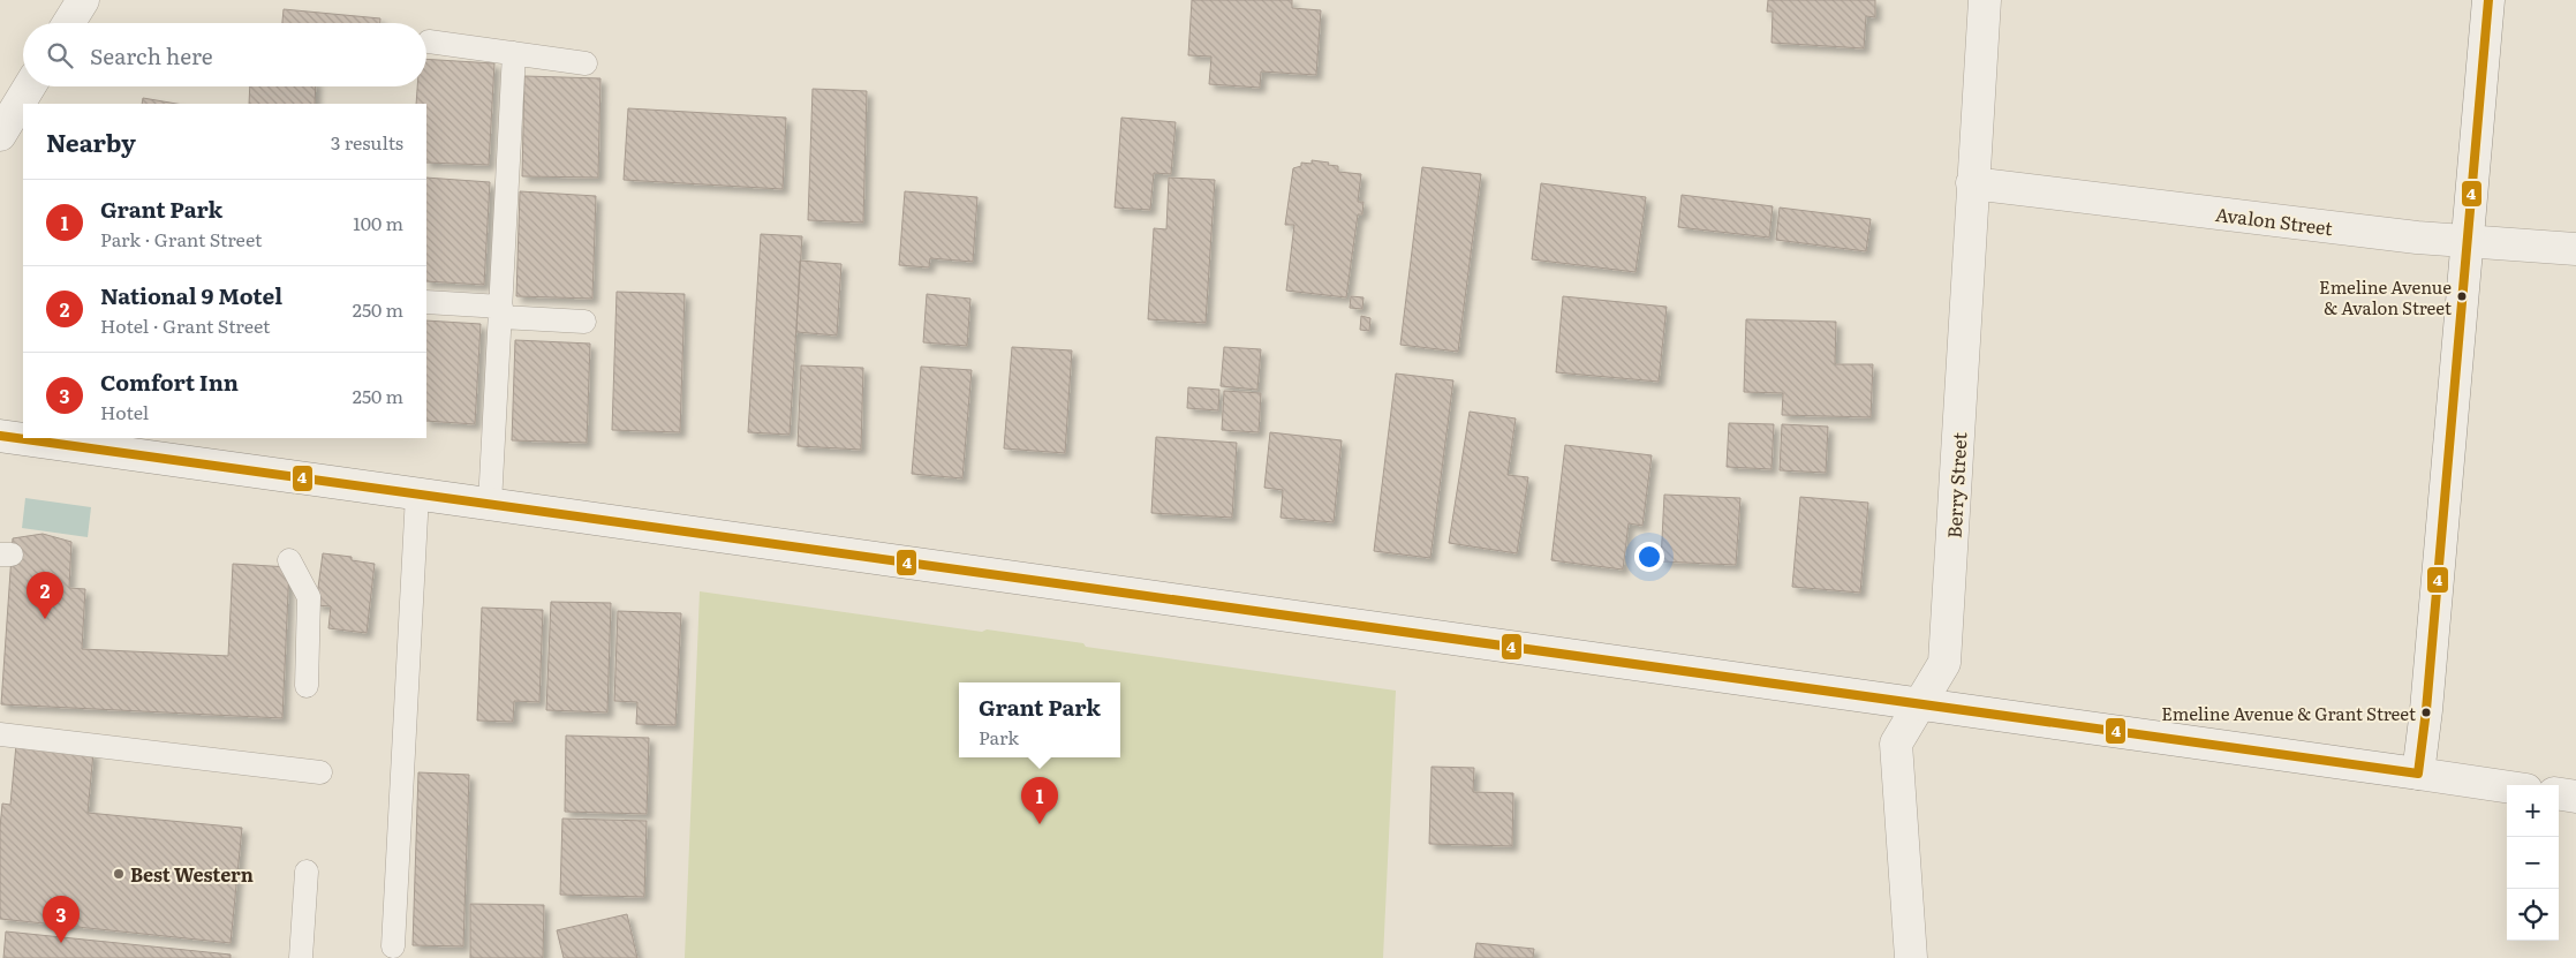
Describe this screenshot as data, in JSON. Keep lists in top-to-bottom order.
{
  "streets": {
    "street": ["Avalon Street", "Berry Street"]
  },
  "crossings": [
    ["Avalon Street", "Berry Street"]
  ],
  "places": ["Emeline Avenue & Avalon Street", "Emeline Avenue & Grant Street", "Best Western"],
  "lines": ["transit line 4"],
  "page": {
    "search": "Search here",
    "heading": ["Nearby", "3 results"],
    "list": [
      {
        "mark": "1",
        "name": "Grant Park",
        "note": "Park · Grant Street",
        "value": "100 m"
      },
      {
        "mark": "2",
        "name": "National 9 Motel",
        "note": "Hotel · Grant Street",
        "value": "250 m"
      },
      {
        "mark": "3",
        "name": "Comfort Inn",
        "note": "Hotel",
        "value": "250 m"
      }
    ],
    "pins": ["2", "1", "3"],
    "popup": ["Grant Park", "Park"],
    "map_buttons": ["+", "−"]
  }
}
